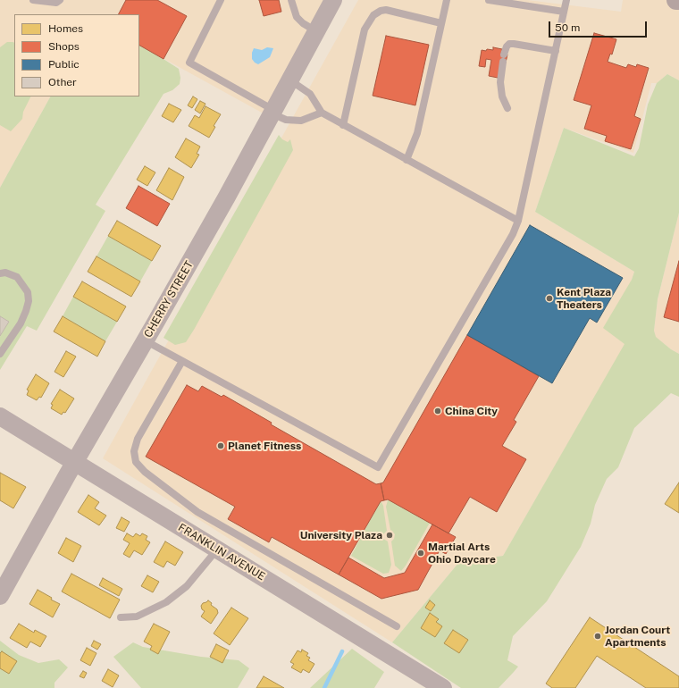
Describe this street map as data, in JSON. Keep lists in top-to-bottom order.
{
  "streets": {
    "street": ["CHERRY STREET", "FRANKLIN AVENUE"]
  },
  "crossings": [
    ["CHERRY STREET", "FRANKLIN AVENUE"]
  ],
  "places": [
    "Kent Plaza Theaters",
    "China City",
    "Planet Fitness",
    "University Plaza",
    "Martial Arts Ohio Daycare",
    "Jordan Court Apartments"
  ],
  "legend": [
    "Homes",
    "Shops",
    "Public",
    "Other"
  ],
  "scale_bar": "50 m"
}
